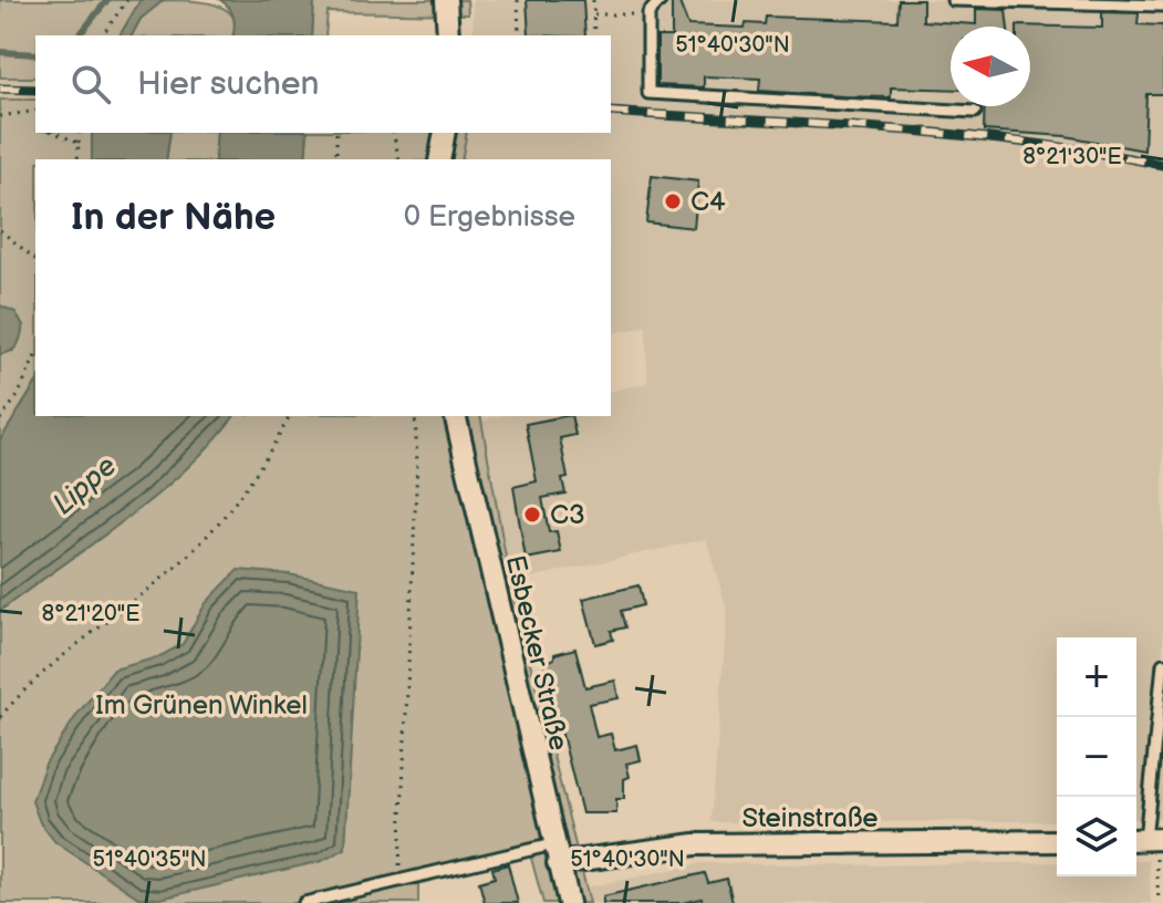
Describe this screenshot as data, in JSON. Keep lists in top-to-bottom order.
{
  "streets": {
    "street": ["Esbecker Straße", "Steinstraße"]
  },
  "crossings": [
    ["Esbecker Straße", "Steinstraße"]
  ],
  "water": ["Lippe"],
  "parks": ["Im Grünen Winkel"],
  "places": ["C4", "C3"],
  "north": "left",
  "page": {
    "search": "Hier suchen",
    "heading": ["In der Nähe", "0 Ergebnisse"],
    "map_buttons": ["+", "−"]
  },
  "coordinates": [
    "51°40'30\"N",
    "8°21'30\"E",
    "8°21'20\"E",
    "51°40'35\"N"
  ]
}
